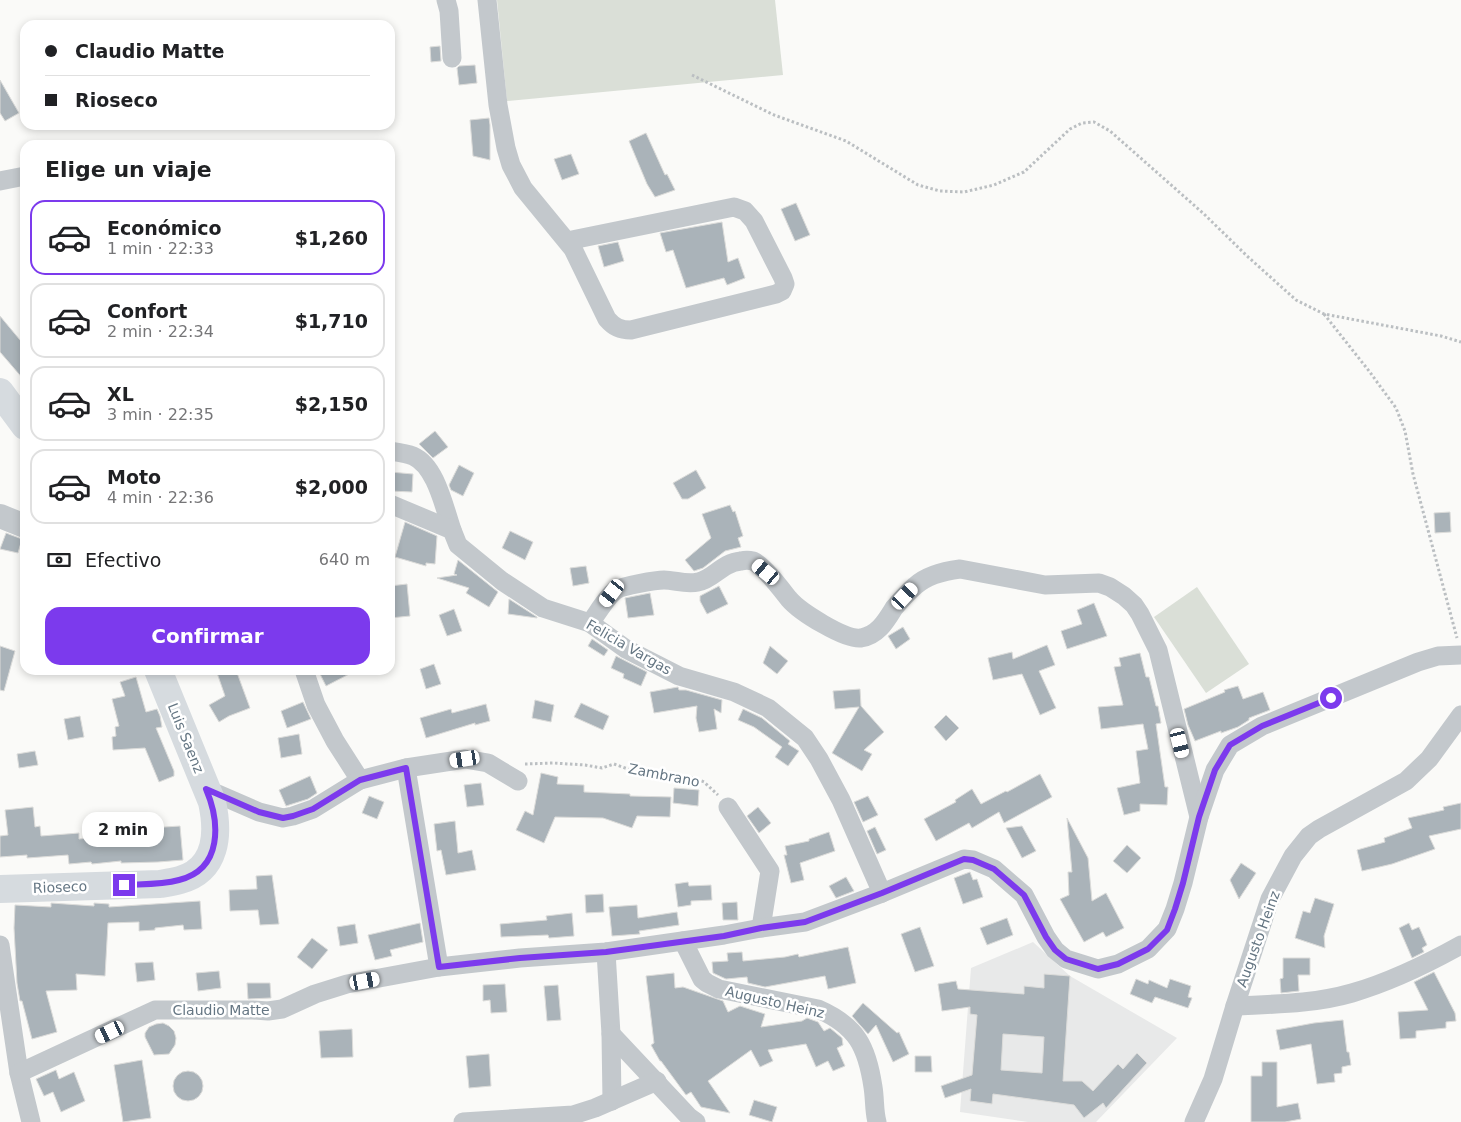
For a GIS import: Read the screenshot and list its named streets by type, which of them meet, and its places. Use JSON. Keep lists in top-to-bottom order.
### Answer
{
  "streets": {
    "main road": ["Luis Saenz", "Rioseco"],
    "street": ["Felicia Vargas", "Augusto Heinz", "Claudio Matte"],
    "path": ["Zambrano"]
  },
  "crossings": [
    ["Felicia Vargas", "Claudio Matte"],
    ["Luis Saenz", "Rioseco"],
    ["Augusto Heinz", "Claudio Matte"]
  ],
  "page": {
    "banner": ["Claudio Matte", "Rioseco"],
    "heading": "Elige un viaje",
    "list": [
      {
        "name": "Económico",
        "note": "1 min · 22:33",
        "value": "$1,260"
      },
      {
        "name": "Confort",
        "note": "2 min · 22:34",
        "value": "$1,710"
      },
      {
        "name": "XL",
        "note": "3 min · 22:35",
        "value": "$2,150"
      },
      {
        "name": "Moto",
        "note": "4 min · 22:36",
        "value": "$2,000"
      }
    ],
    "pay": ["Efectivo", "640 m"],
    "buttons": "Confirmar",
    "bubble": "2 min"
  }
}
